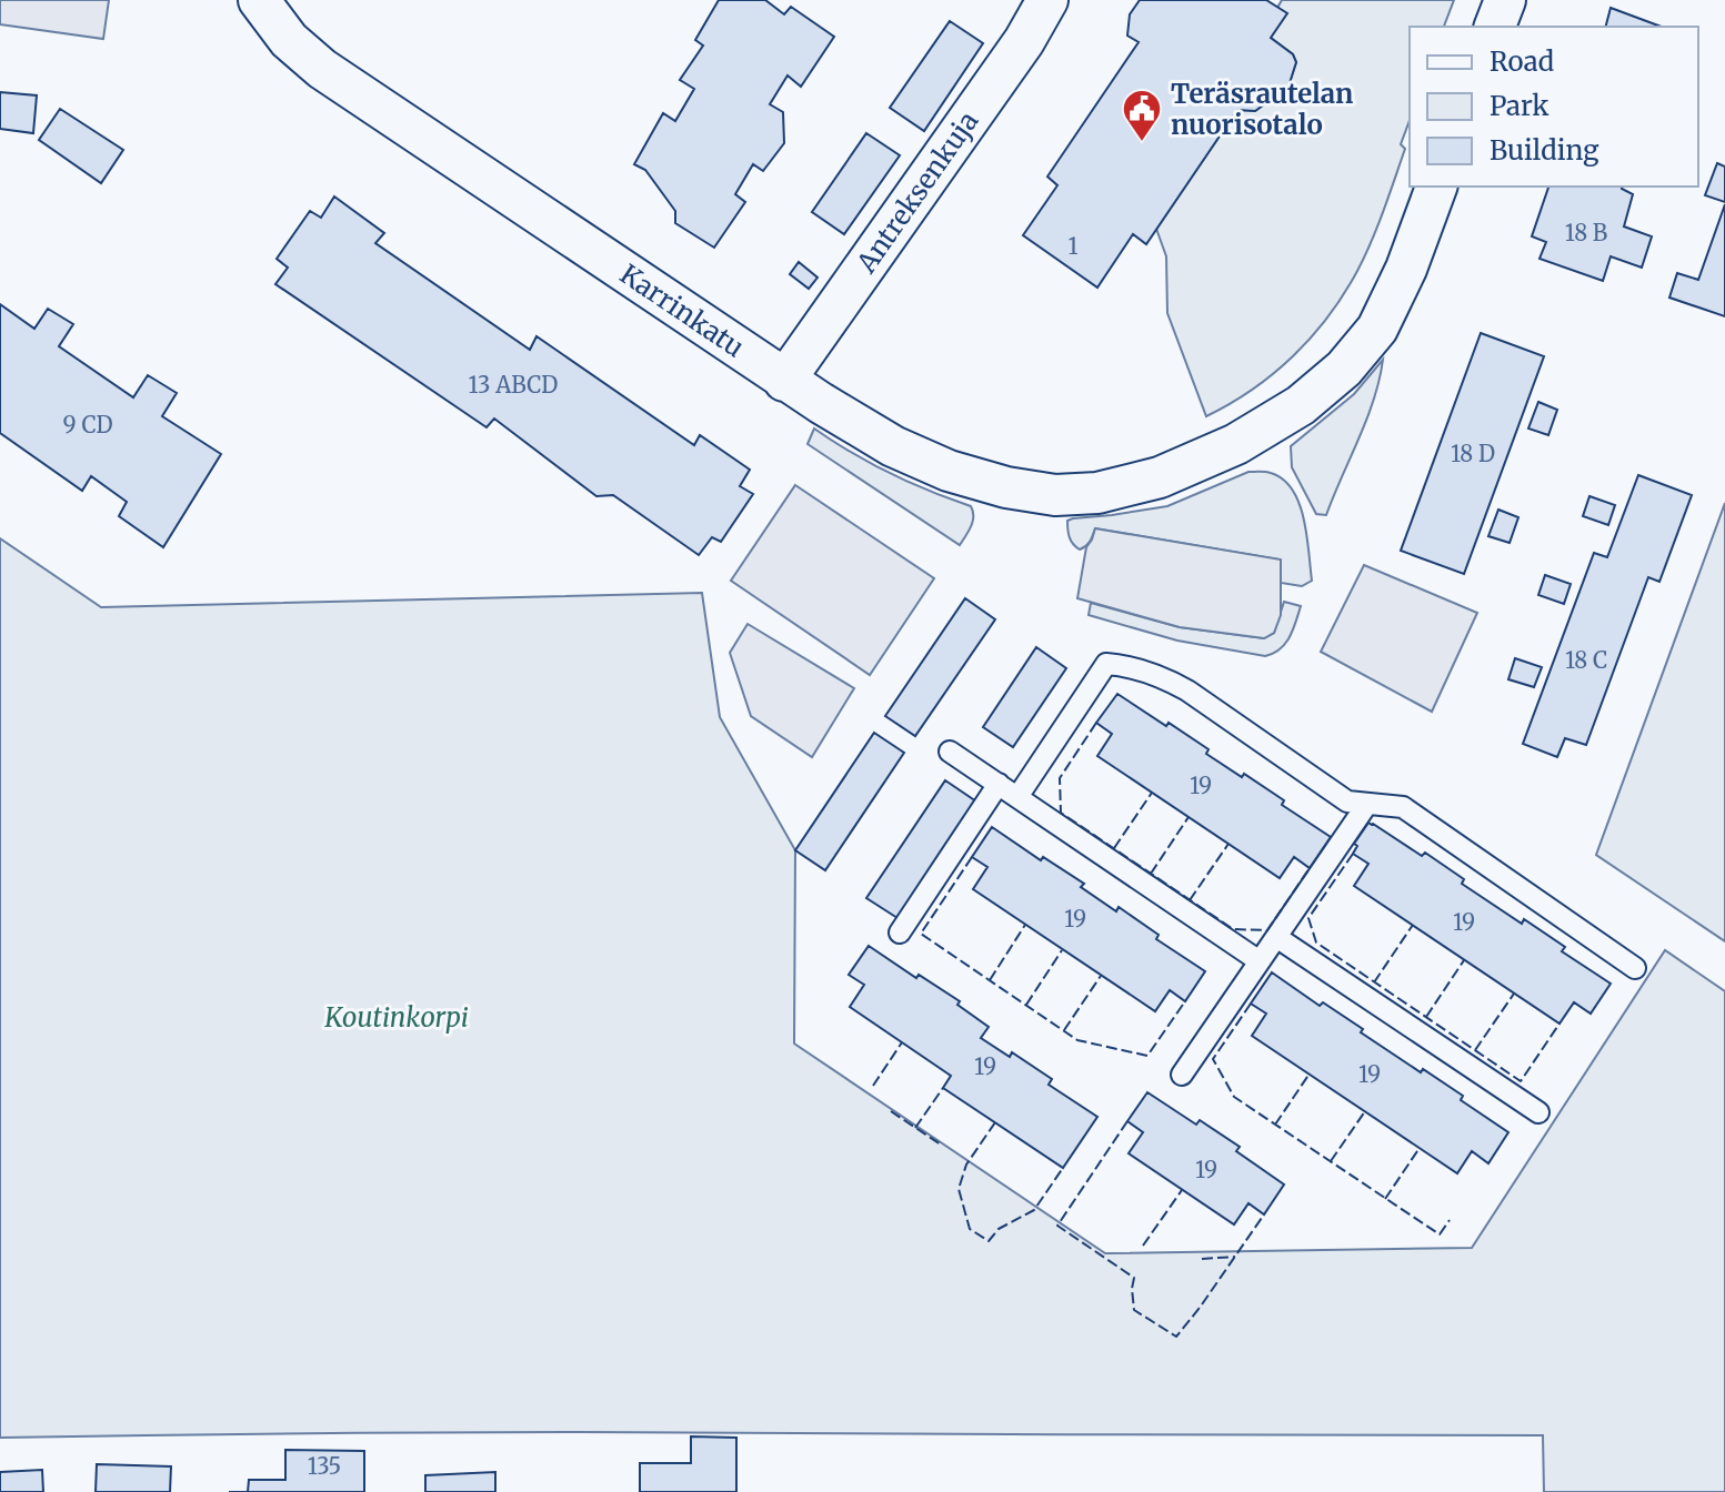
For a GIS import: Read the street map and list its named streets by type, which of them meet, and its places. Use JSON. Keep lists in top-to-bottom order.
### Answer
{
  "streets": {
    "street": ["Antreksenkuja", "Karrinkatu"]
  },
  "crossings": [
    ["Antreksenkuja", "Karrinkatu"]
  ],
  "parks": ["Koutinkorpi"],
  "places": {
    "public building": ["Teräsrautelan nuorisotalo"]
  },
  "house_numbers": [
    "18 B",
    "1",
    "13 ABCD",
    "9 CD",
    "18 D",
    "18 C",
    "19",
    "19",
    "19",
    "19",
    "19",
    "19",
    "135"
  ],
  "legend": ["Road", "Park", "Building"]
}
